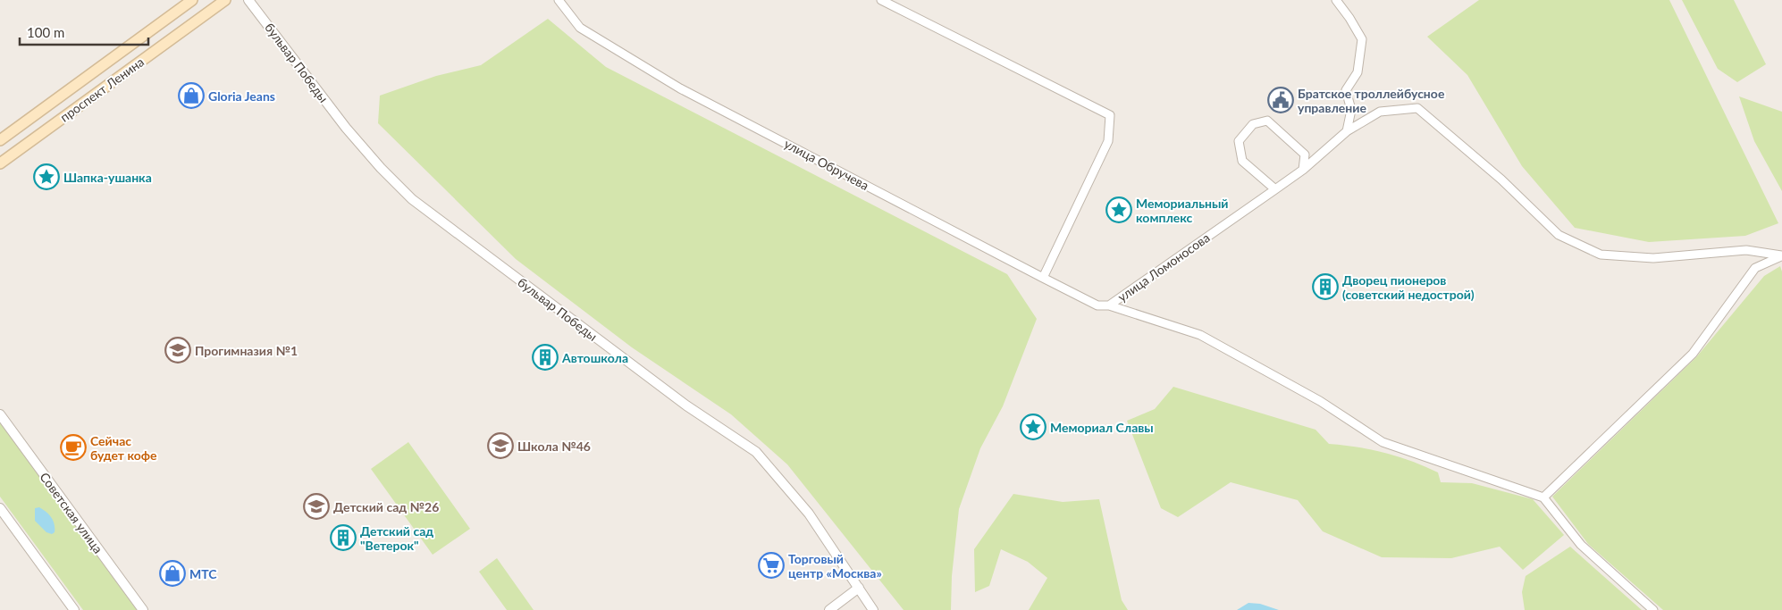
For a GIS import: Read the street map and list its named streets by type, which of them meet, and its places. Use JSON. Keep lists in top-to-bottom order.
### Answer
{
  "streets": {
    "main road": ["проспект Ленина"],
    "street": [
      "бульвар Победы",
      "улица Обручева",
      "улица Ломоносова",
      "Советская улица"
    ]
  },
  "crossings": [
    ["улица Обручева", "улица Ломоносова"]
  ],
  "places": {
    "shop": ["Gloria Jeans", "МТС"],
    "public building": ["Братское троллейбусное управление"],
    "place": ["Шапка-ушанка", "Мемориальный комплекс", "Мемориал Славы"],
    "building": ["Дворец пионеров (советский недострой)", "Автошкола", "Детский сад \"Ветерок\""],
    "school or university": ["Прогимназия №1", "Школа №46", "Детский сад №26"],
    "cafe": ["Сейчас будет кофе"],
    "supermarket": ["Торговый центр «Москва»"]
  },
  "scale_bar": "100 m"
}
